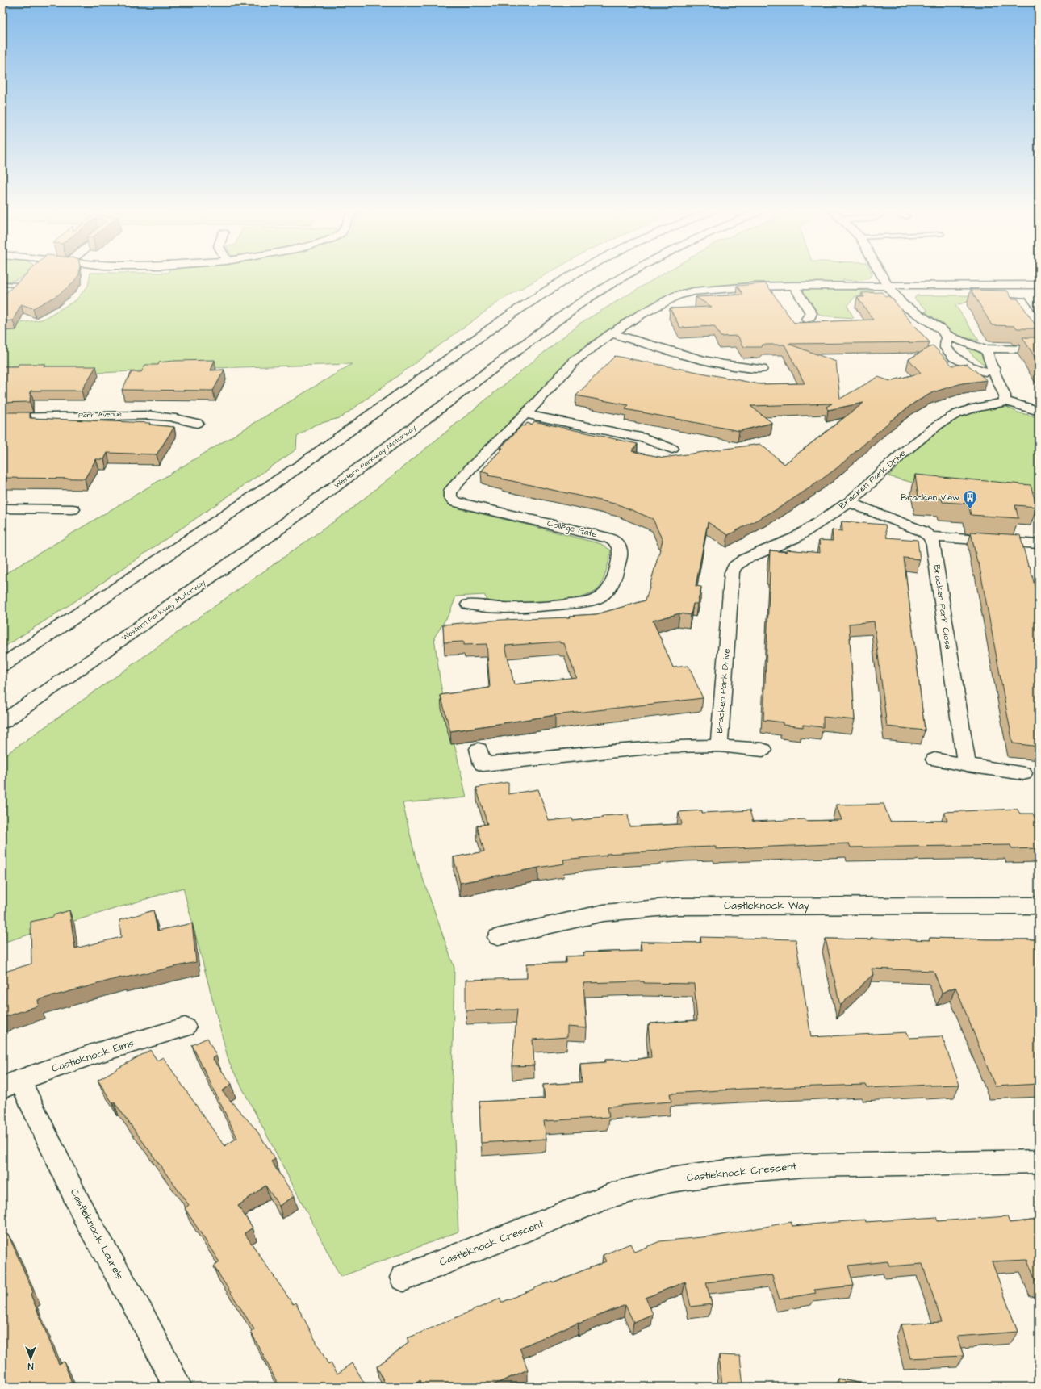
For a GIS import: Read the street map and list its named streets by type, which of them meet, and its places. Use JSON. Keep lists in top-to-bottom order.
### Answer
{
  "streets": {
    "main road": ["Western Parkway Motorway"],
    "street": [
      "Park Avenue",
      "Bracken Park Drive",
      "College Gate",
      "Bracken Park Close",
      "Castleknock Way",
      "Castleknock Elms",
      "Castleknock Crescent",
      "Castleknock Laurels"
    ]
  },
  "crossings": [
    ["Castleknock Elms", "Castleknock Laurels"]
  ],
  "places": {
    "building": ["Bracken View"]
  },
  "north": "bottom"
}
